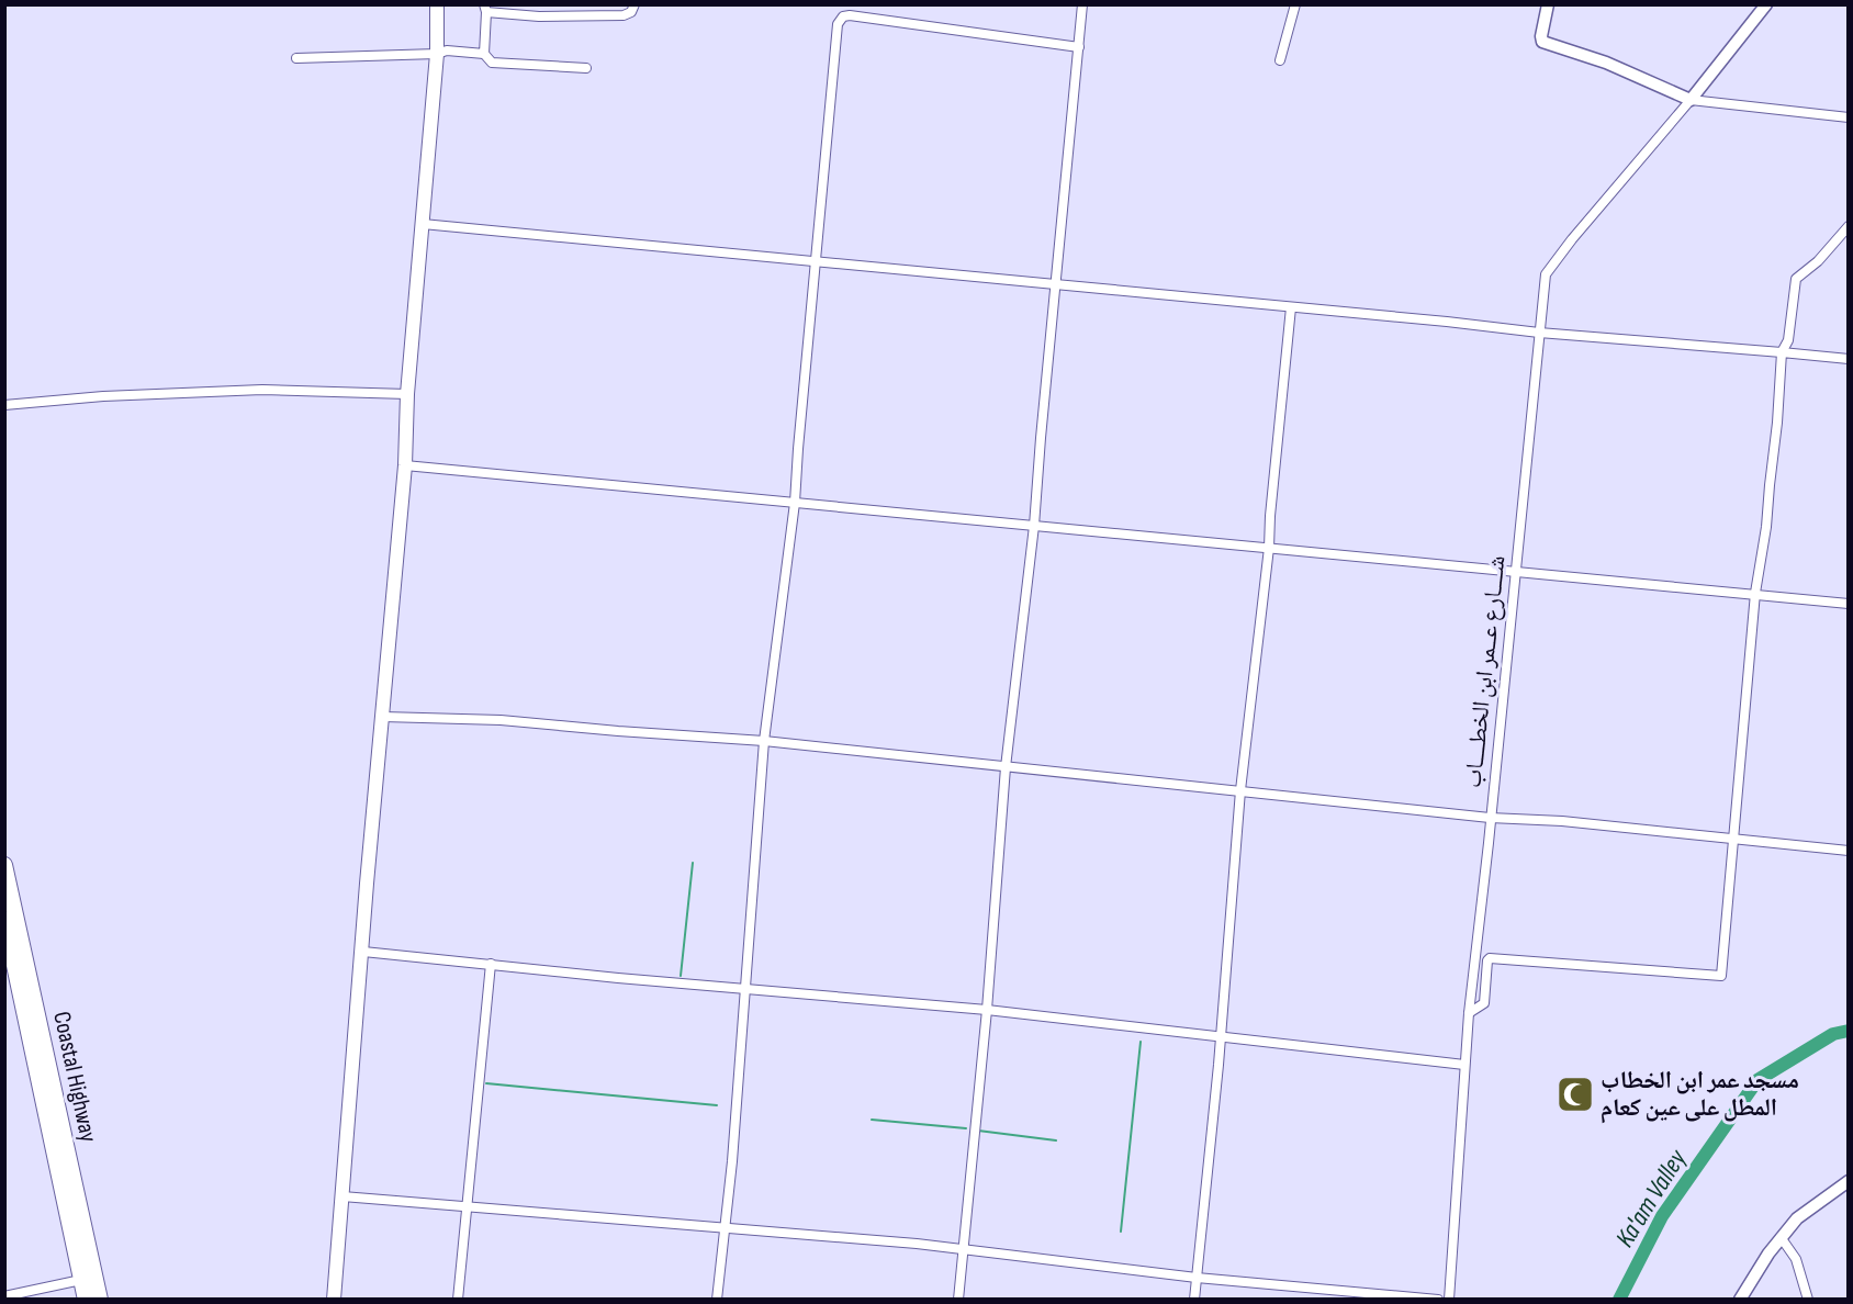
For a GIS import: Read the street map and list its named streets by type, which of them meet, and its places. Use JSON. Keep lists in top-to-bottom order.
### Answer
{
  "streets": {
    "highway": ["Coastal Highway"],
    "street": ["شــــارع عــمر ابن الخطــــاب"]
  },
  "water": ["Ka'am Valley"],
  "places": {
    "mosque": ["مسجد عمر ابن الخطاب المطل على عين كعام"]
  }
}
